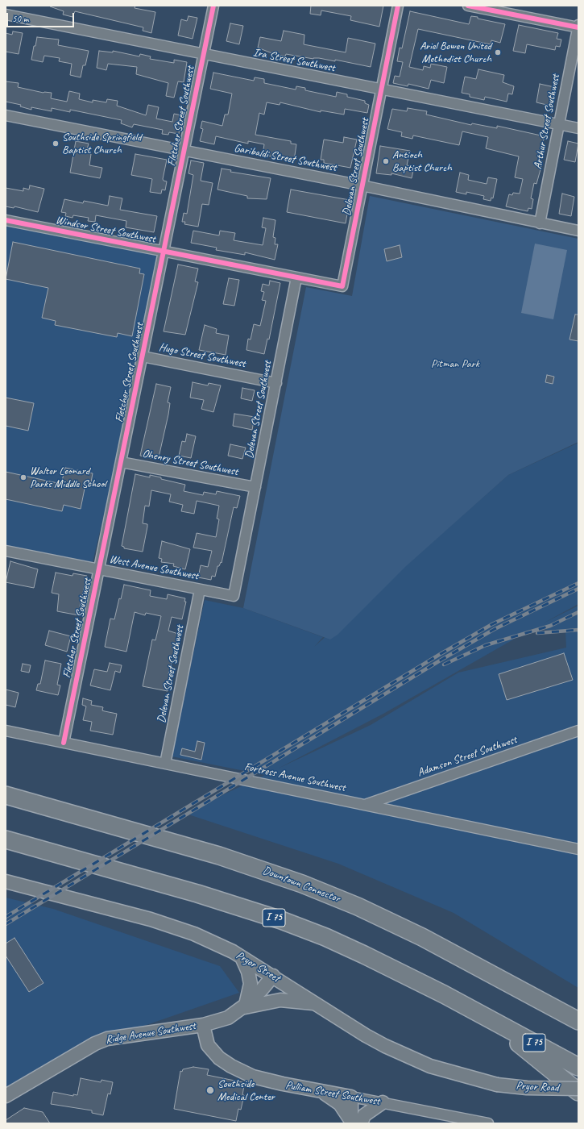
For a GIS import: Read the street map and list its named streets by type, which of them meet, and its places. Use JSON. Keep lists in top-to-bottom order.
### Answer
{
  "streets": {
    "highway": ["Downtown Connector", "I 75"],
    "street": [
      "Ira Street Southwest",
      "Fletcher Street Southwest",
      "Arthur Street Southwest",
      "Garibaldi Street Southwest",
      "Delevan Street Southwest",
      "Windsor Street Southwest",
      "Hugo Street Southwest",
      "Ohenry Street Southwest",
      "West Avenue Southwest",
      "Adamson Street Southwest",
      "Fortress Avenue Southwest",
      "Pryor Street",
      "Ridge Avenue Southwest",
      "Pryor Road",
      "Pulliam Street Southwest"
    ]
  },
  "crossings": [
    ["Ira Street Southwest", "Fletcher Street Southwest"],
    ["Ira Street Southwest", "Arthur Street Southwest"],
    ["Ira Street Southwest", "Delevan Street Southwest"],
    ["Fletcher Street Southwest", "Garibaldi Street Southwest"],
    ["Fletcher Street Southwest", "Windsor Street Southwest"],
    ["Fletcher Street Southwest", "Hugo Street Southwest"],
    ["Fletcher Street Southwest", "Ohenry Street Southwest"],
    ["Fletcher Street Southwest", "West Avenue Southwest"],
    ["Fletcher Street Southwest", "Fortress Avenue Southwest"],
    ["Arthur Street Southwest", "Garibaldi Street Southwest"],
    ["Garibaldi Street Southwest", "Delevan Street Southwest"],
    ["Delevan Street Southwest", "Windsor Street Southwest"],
    ["Delevan Street Southwest", "Hugo Street Southwest"],
    ["Delevan Street Southwest", "Ohenry Street Southwest"],
    ["Delevan Street Southwest", "West Avenue Southwest"],
    ["Delevan Street Southwest", "Fortress Avenue Southwest"],
    ["Adamson Street Southwest", "Fortress Avenue Southwest"],
    ["Pryor Street", "Ridge Avenue Southwest"],
    ["Pryor Street", "Pryor Road"],
    ["Ridge Avenue Southwest", "Pulliam Street Southwest"]
  ],
  "parks": ["Pitman Park"],
  "places": [
    "Ariel Bowen United Methodist Church",
    "Southside Springfield Baptist Church",
    "Antioch Baptist Church",
    "Walter Leonard Parks Middle School",
    "Southside Medical Center"
  ],
  "scale_bar": "50 m"
}
